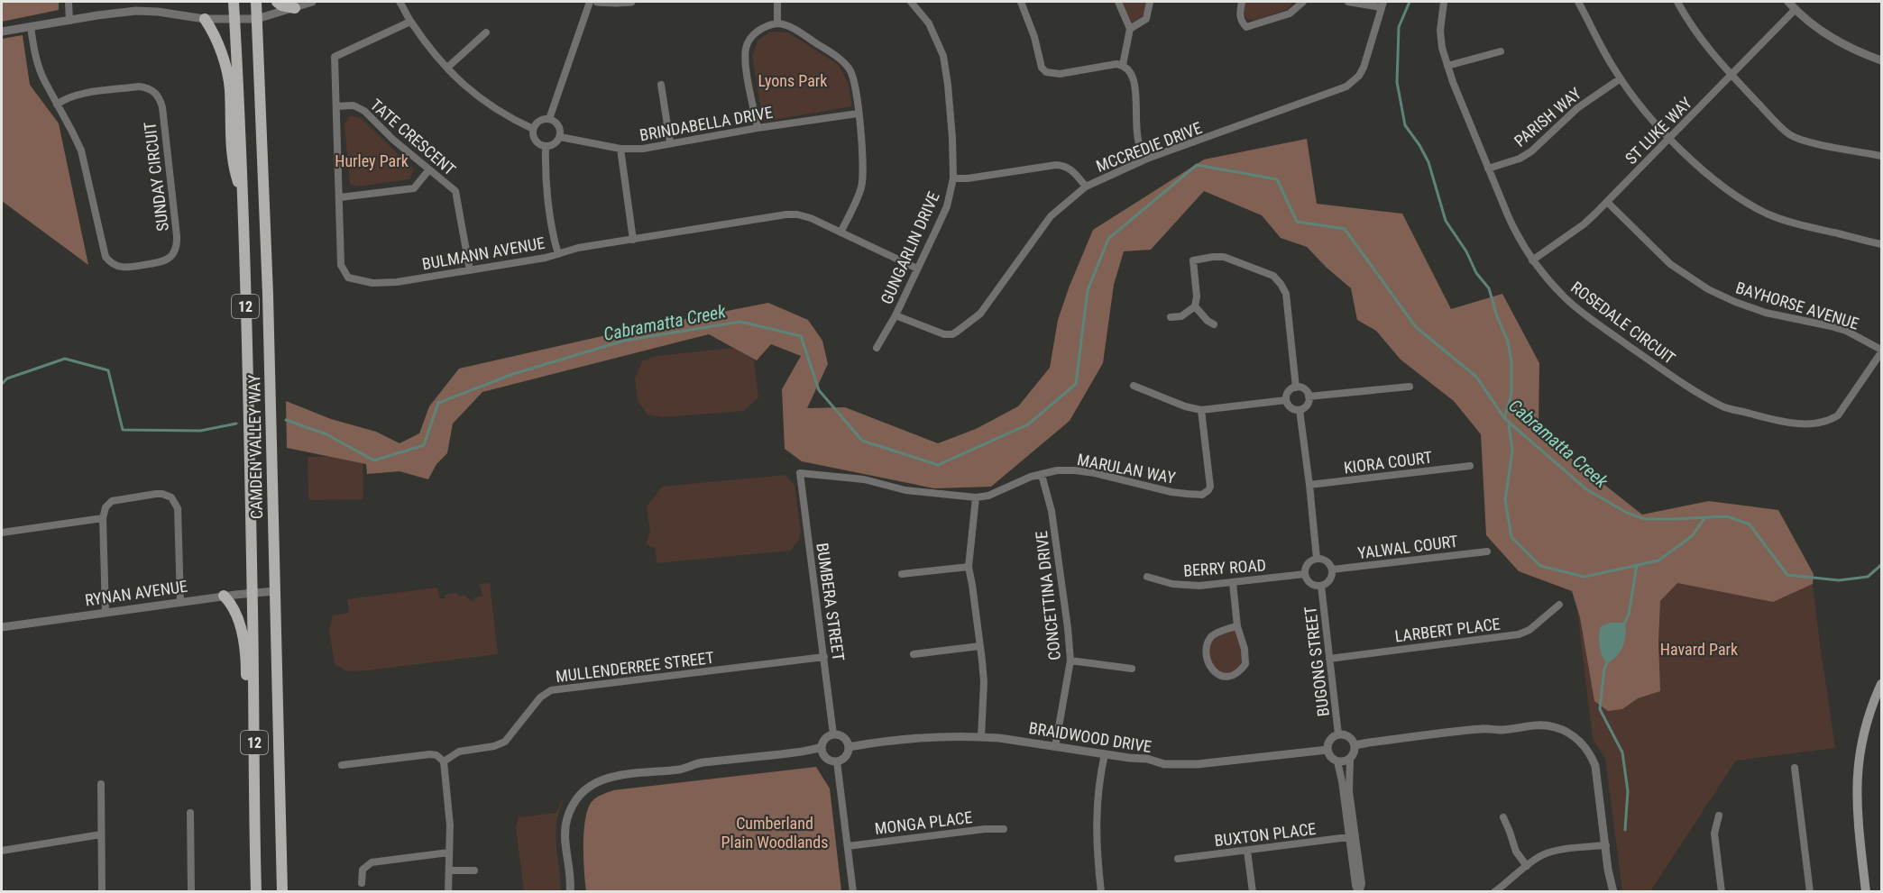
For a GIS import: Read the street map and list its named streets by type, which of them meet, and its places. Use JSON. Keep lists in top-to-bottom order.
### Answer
{
  "streets": {
    "main road": ["12", "CAMDEN VALLEY WAY"],
    "street": [
      "PARISH WAY",
      "BRINDABELLA DRIVE",
      "ST LUKE WAY",
      "TATE CRESCENT",
      "MCCREDIE DRIVE",
      "SUNDAY CIRCUIT",
      "GUNGARLIN DRIVE",
      "BULMANN AVENUE",
      "BAYHORSE AVENUE",
      "ROSEDALE CIRCUIT",
      "KIORA COURT",
      "MARULAN WAY",
      "YALWAL COURT",
      "BERRY ROAD",
      "RYNAN AVENUE",
      "CONCETTINA DRIVE",
      "BUMBERA STREET",
      "LARBERT PLACE",
      "BUGONG STREET",
      "MULLENDERREE STREET",
      "BRAIDWOOD DRIVE",
      "MONGA PLACE",
      "BUXTON PLACE"
    ]
  },
  "crossings": [
    ["PARISH WAY", "ROSEDALE CIRCUIT"],
    ["ST LUKE WAY", "BAYHORSE AVENUE"],
    ["ST LUKE WAY", "ROSEDALE CIRCUIT"],
    ["TATE CRESCENT", "BULMANN AVENUE"],
    ["MCCREDIE DRIVE", "GUNGARLIN DRIVE"],
    ["GUNGARLIN DRIVE", "BULMANN AVENUE"],
    ["BAYHORSE AVENUE", "ROSEDALE CIRCUIT"],
    ["CAMDEN VALLEY WAY", "RYNAN AVENUE"],
    ["MARULAN WAY", "CONCETTINA DRIVE"],
    ["MARULAN WAY", "BUMBERA STREET"],
    ["YALWAL COURT", "BERRY ROAD"],
    ["YALWAL COURT", "BUGONG STREET"],
    ["BERRY ROAD", "BUGONG STREET"],
    ["CONCETTINA DRIVE", "BRAIDWOOD DRIVE"],
    ["BUMBERA STREET", "MULLENDERREE STREET"],
    ["BUMBERA STREET", "BRAIDWOOD DRIVE"],
    ["LARBERT PLACE", "BUGONG STREET"],
    ["BUGONG STREET", "BRAIDWOOD DRIVE"]
  ],
  "water": ["Cabramatta Creek"],
  "parks": [
    "Lyons Park",
    "Hurley Park",
    "Havard Park",
    "Cumberland Plain Woodlands"
  ]
}
